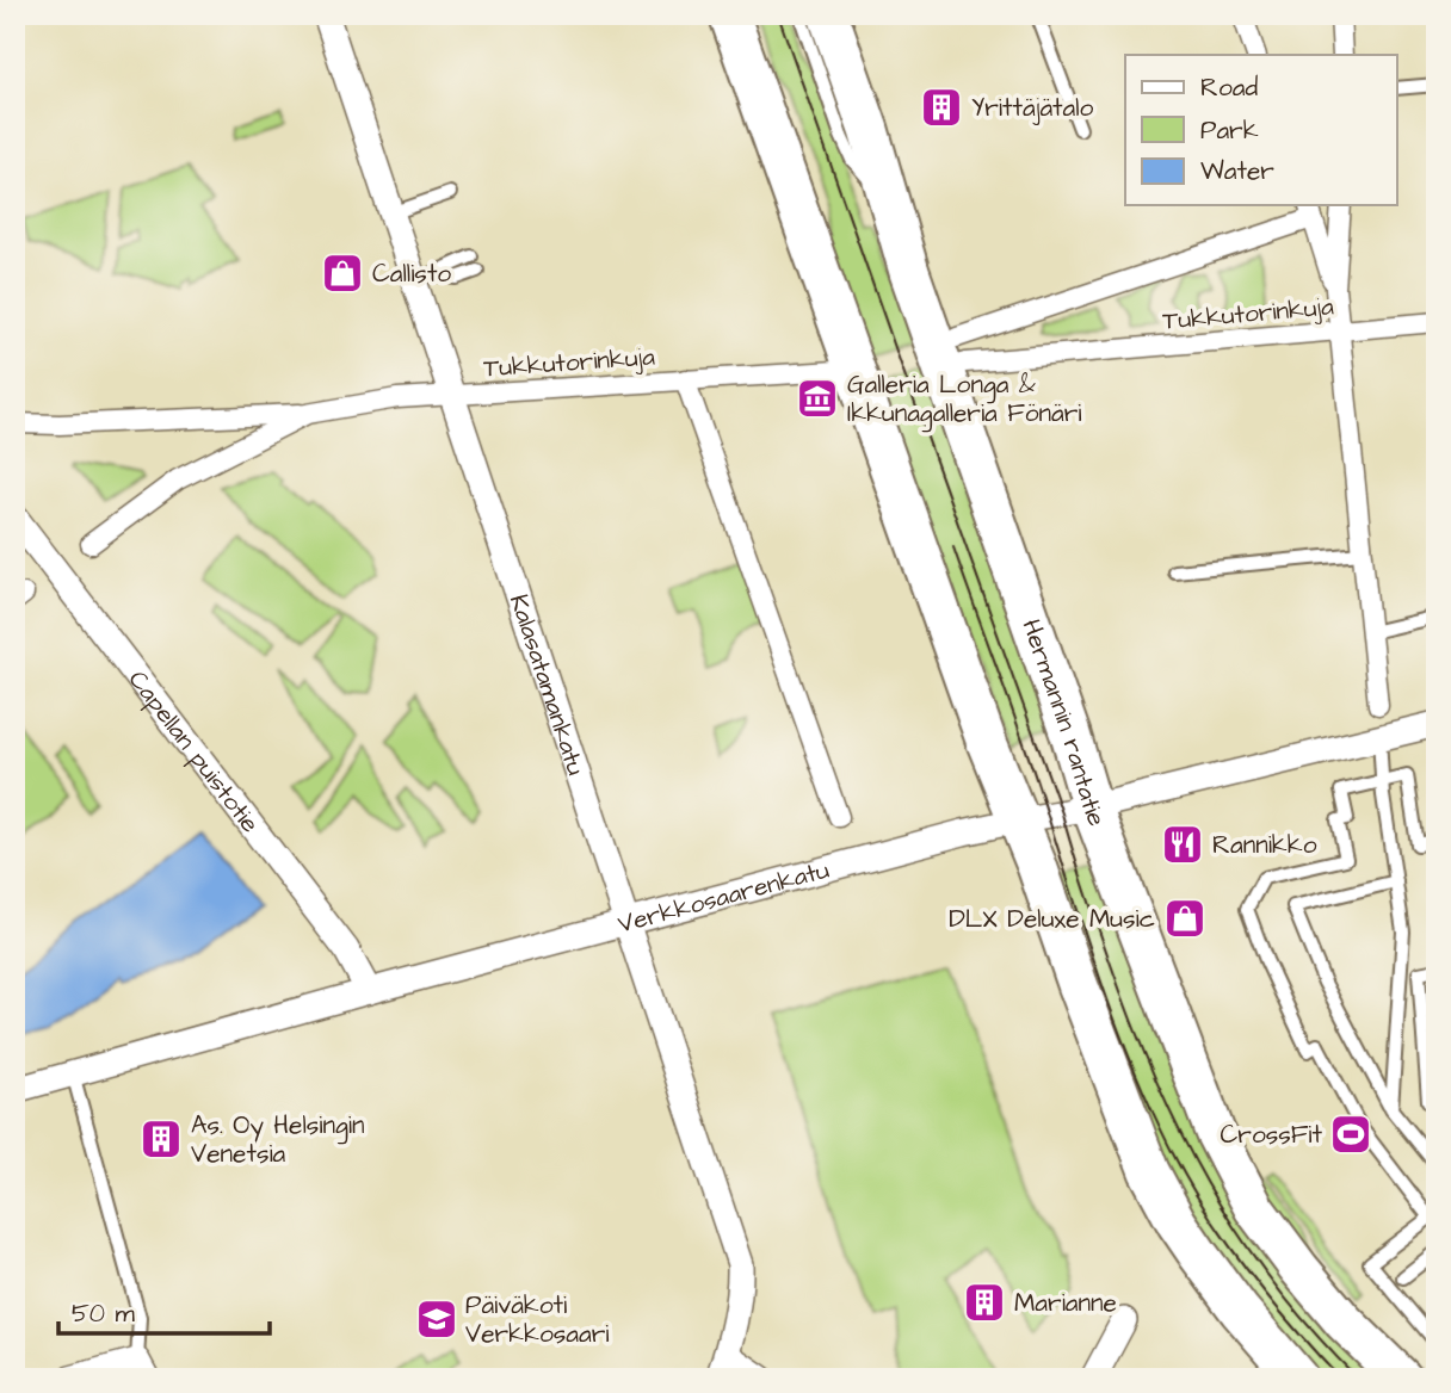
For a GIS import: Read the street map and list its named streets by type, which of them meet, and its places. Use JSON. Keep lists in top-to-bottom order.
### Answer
{
  "streets": {
    "main road": ["Hermannin rantatie"],
    "street": [
      "Tukkutorinkuja",
      "Kalasatamankatu",
      "Capellan puistotie",
      "Verkkosaarenkatu"
    ]
  },
  "crossings": [
    ["Tukkutorinkuja", "Kalasatamankatu"],
    ["Kalasatamankatu", "Verkkosaarenkatu"],
    ["Hermannin rantatie", "Verkkosaarenkatu"],
    ["Capellan puistotie", "Verkkosaarenkatu"]
  ],
  "places": {
    "building": ["Yrittäjätalo", "As. Oy Helsingin Venetsia", "Marianne"],
    "shop": ["Callisto", "DLX Deluxe Music"],
    "museum": ["Galleria Longa & Ikkunagalleria Fönäri"],
    "restaurant": ["Rannikko"],
    "sports": ["CrossFit"],
    "school or university": ["Päiväkoti Verkkosaari"]
  },
  "legend": ["Road", "Park", "Water"],
  "scale_bar": "50 m"
}
